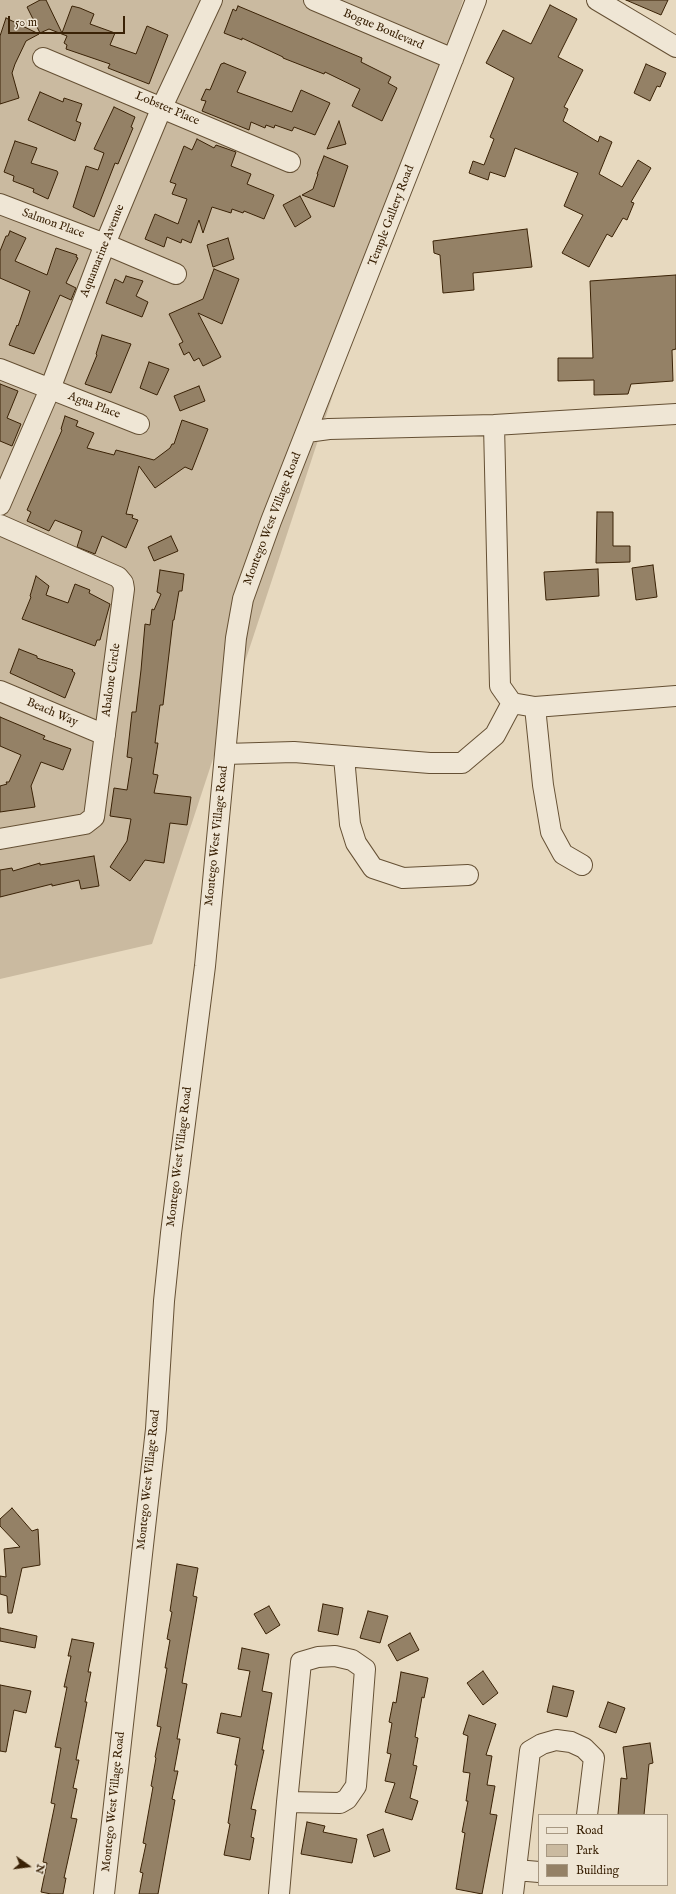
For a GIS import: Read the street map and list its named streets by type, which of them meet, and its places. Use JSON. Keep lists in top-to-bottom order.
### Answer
{
  "streets": {
    "street": [
      "Bogue Boulevard",
      "Lobster Place",
      "Temple Gallery Road",
      "Salmon Place",
      "Aquamarine Avenue",
      "Agua Place",
      "Montego West Village Road",
      "Abalone Circle",
      "Beach Way"
    ]
  },
  "crossings": [
    ["Bogue Boulevard", "Temple Gallery Road"],
    ["Lobster Place", "Aquamarine Avenue"],
    ["Temple Gallery Road", "Montego West Village Road"],
    ["Salmon Place", "Aquamarine Avenue"],
    ["Aquamarine Avenue", "Agua Place"],
    ["Abalone Circle", "Beach Way"]
  ],
  "legend": ["Road", "Park", "Building"],
  "scale_bar": "50 m",
  "north": "right"
}
